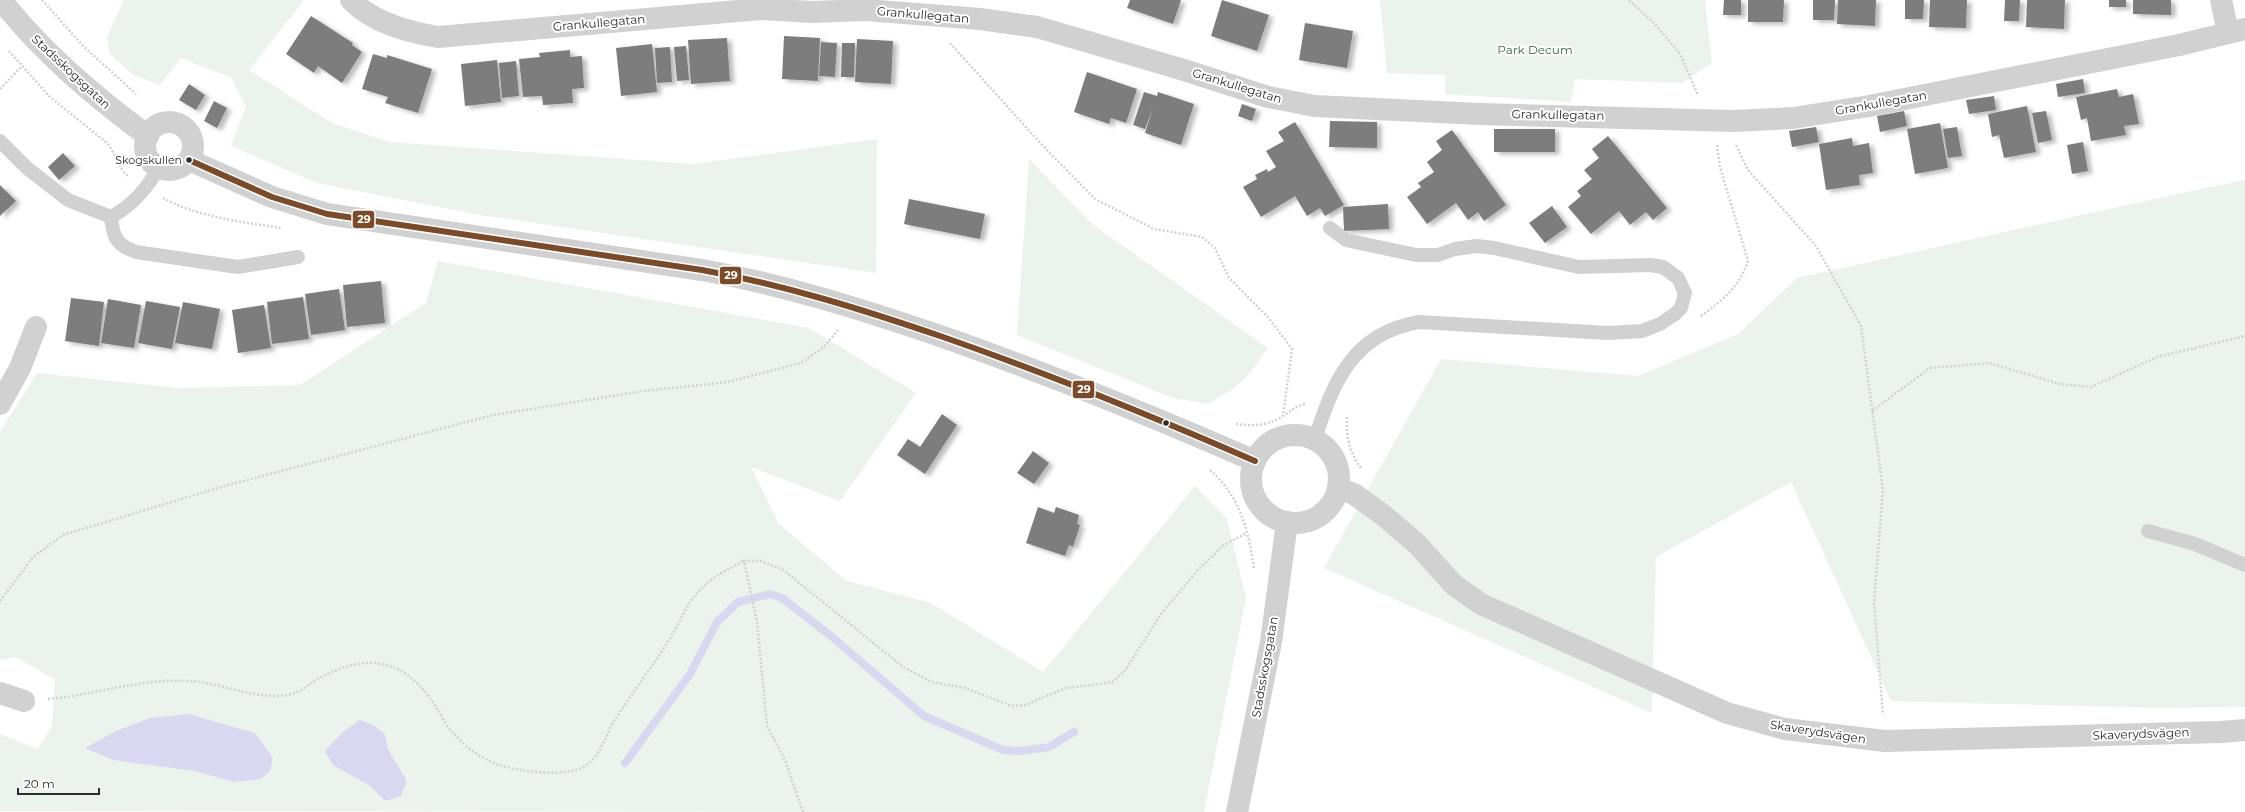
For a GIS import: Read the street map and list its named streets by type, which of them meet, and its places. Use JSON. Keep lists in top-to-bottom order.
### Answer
{
  "streets": {
    "street": ["Grankullegatan", "Stadsskogsgatan", "Skaverydsvägen"]
  },
  "crossings": [
    ["Stadsskogsgatan", "Skaverydsvägen"]
  ],
  "parks": ["Park Decum"],
  "places": ["Skogskullen"],
  "lines": ["transit line 29"],
  "scale_bar": "20 m"
}
